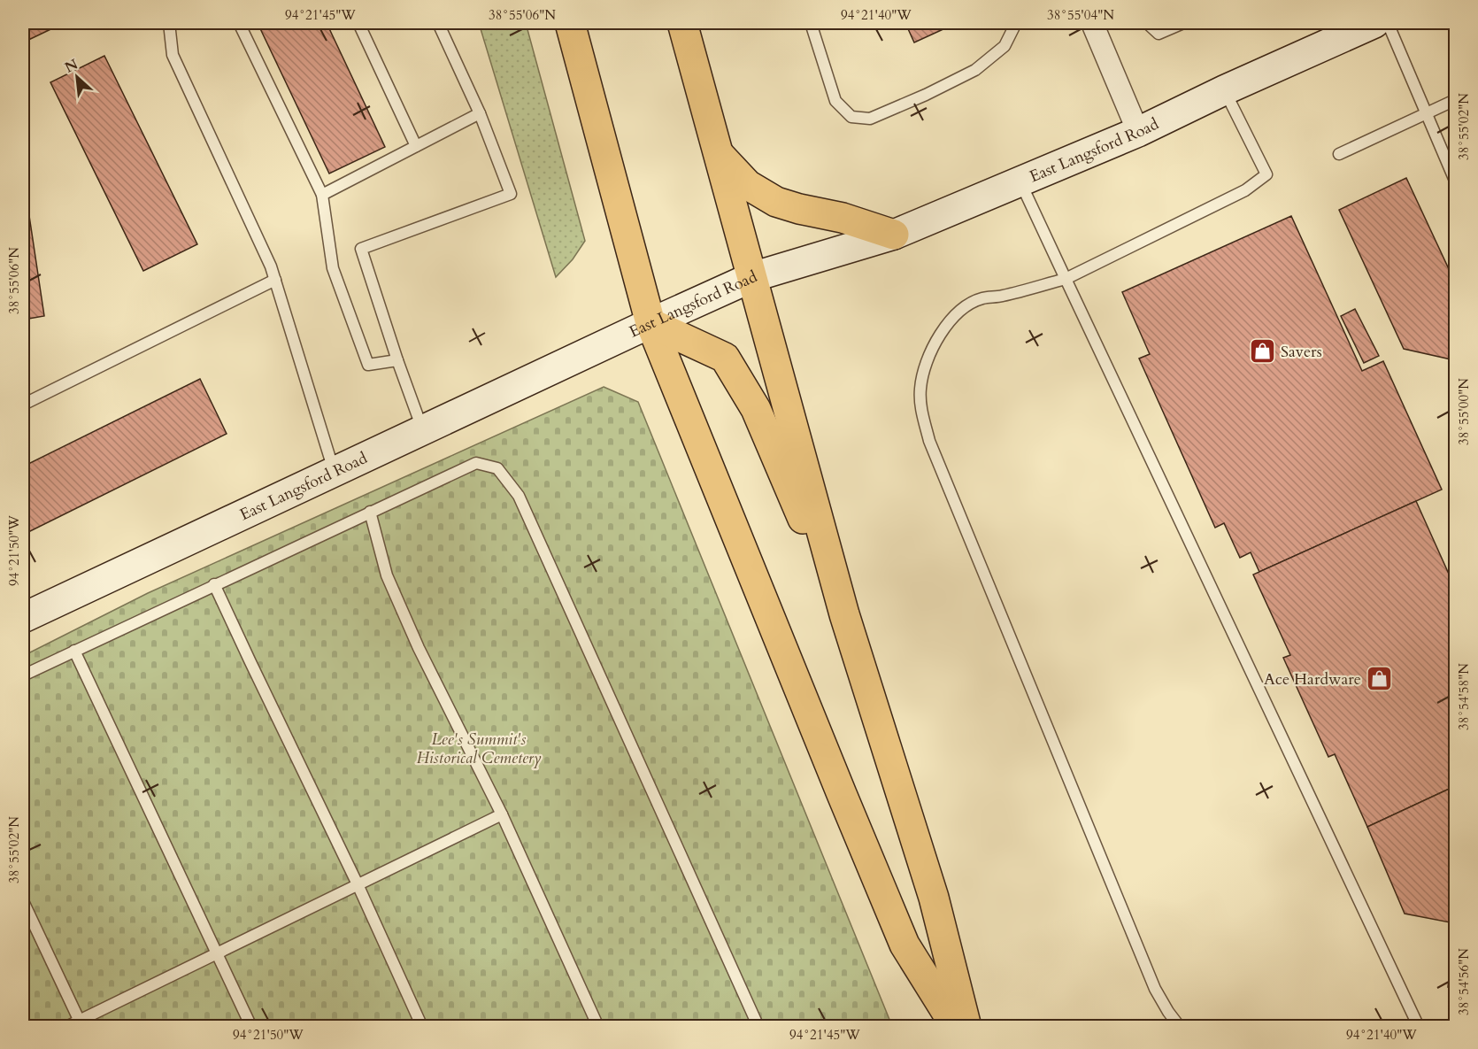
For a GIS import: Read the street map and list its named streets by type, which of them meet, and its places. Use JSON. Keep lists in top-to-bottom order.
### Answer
{
  "streets": {
    "street": ["East Langsford Road"]
  },
  "parks": ["Lee's Summit's Historical Cemetery"],
  "places": {
    "shop": ["Savers", "Ace Hardware"]
  },
  "north": "top left",
  "coordinates": [
    "94°21'45\"W",
    "38°55'06\"N",
    "94°21'40\"W",
    "38°55'04\"N",
    "38°55'02\"N",
    "38°55'00\"N",
    "94°21'50\"W",
    "38°54'58\"N",
    "38°54'56\"N"
  ]
}
